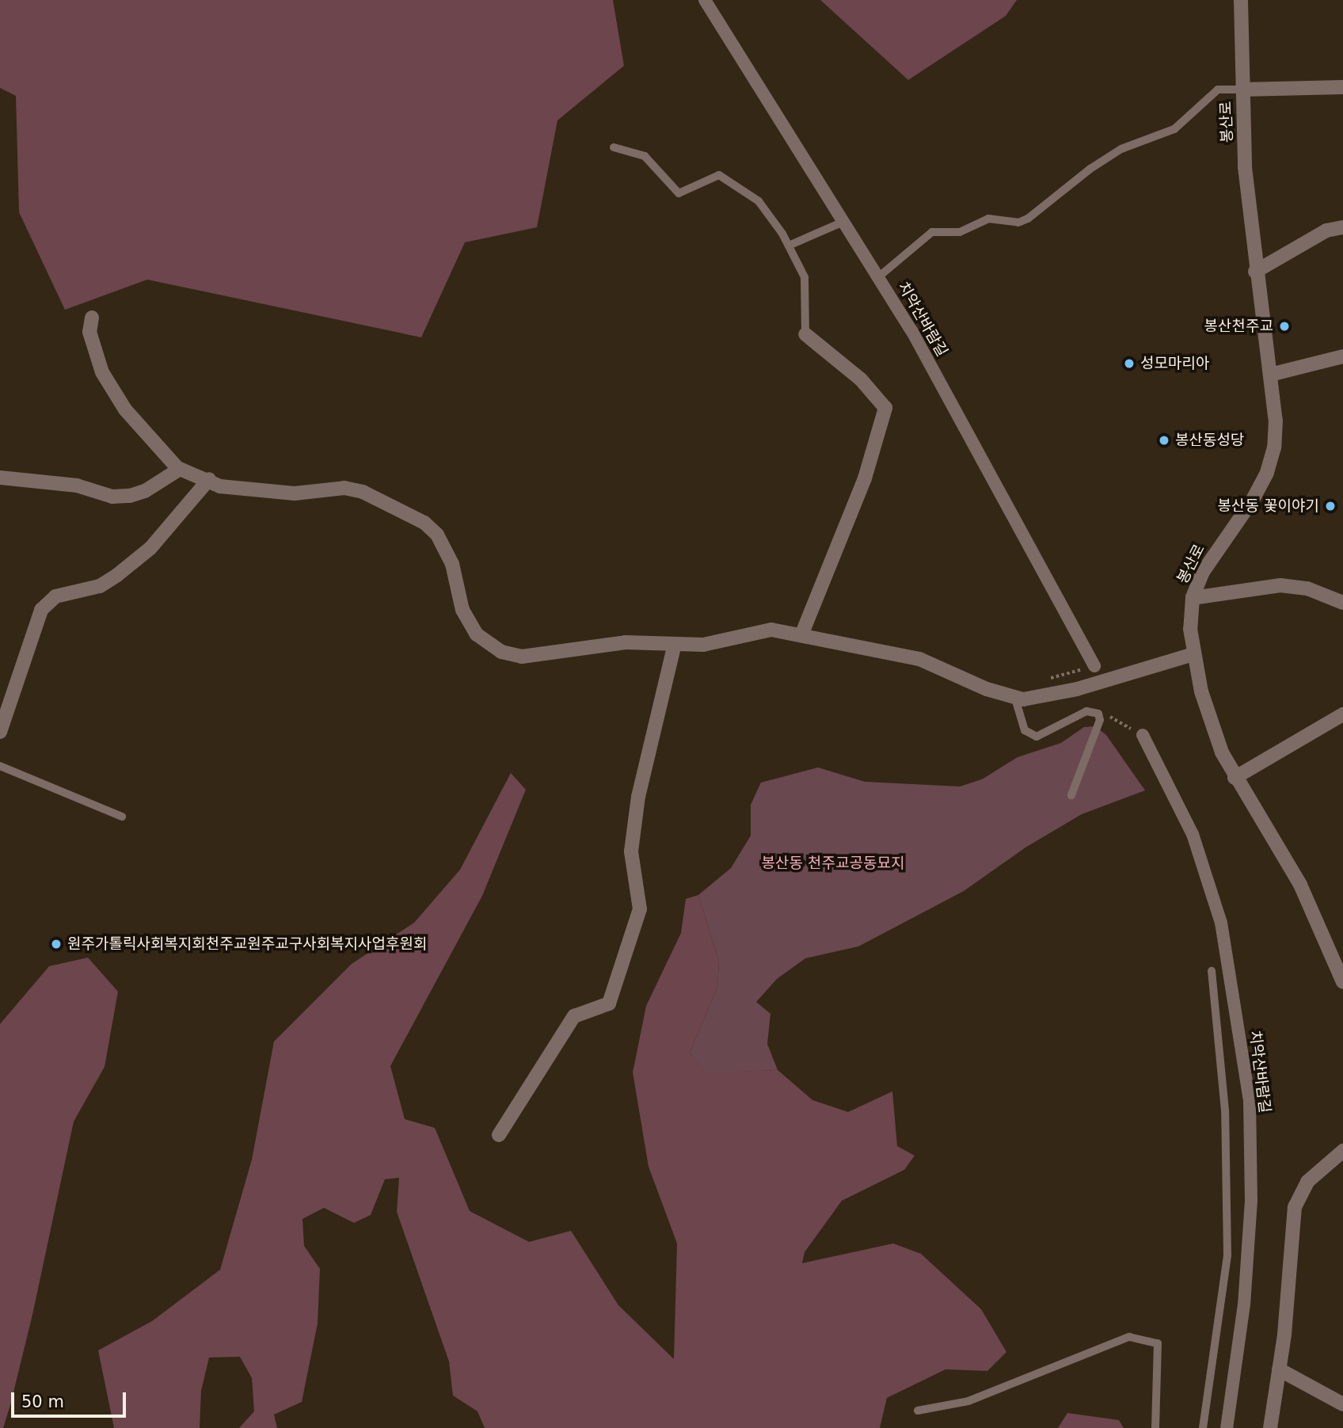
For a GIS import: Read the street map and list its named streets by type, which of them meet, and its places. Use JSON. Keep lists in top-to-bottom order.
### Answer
{
  "streets": {
    "street": ["봉산로", "치악산바람길"]
  },
  "parks": ["봉산동 천주교공동묘지"],
  "places": [
    "봉산천주교",
    "성모마리아",
    "봉산동성당",
    "봉산동 꽃이야기",
    "원주가톨릭사회복지회천주교원주교구사회복지사업후원회"
  ],
  "scale_bar": "50 m"
}
